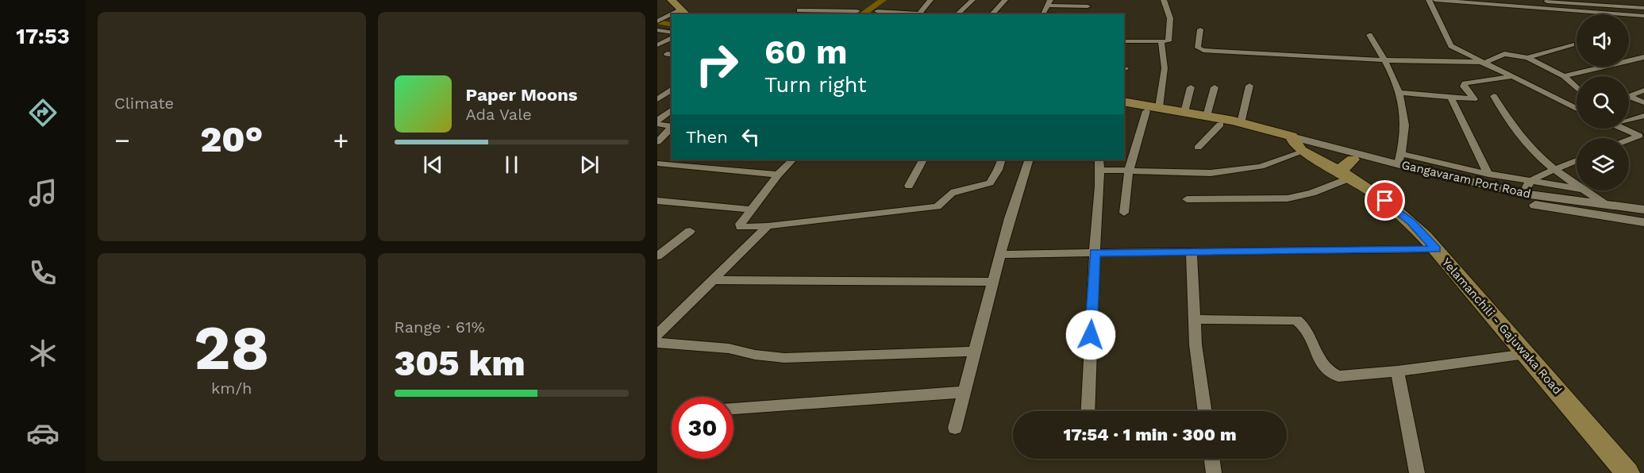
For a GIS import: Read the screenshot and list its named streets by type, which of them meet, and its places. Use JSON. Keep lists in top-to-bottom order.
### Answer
{
  "streets": {
    "main road": ["Yelamanchili - Gajuwaka Road"],
    "street": ["Gangavaram Port Road"]
  },
  "crossings": [
    ["Gangavaram Port Road", "Yelamanchili - Gajuwaka Road"]
  ],
  "page": {
    "tabs": "17:53",
    "tile": [
      "Climate",
      ["28", "km/h"],
      ["Range · 61%", "305 km"]
    ],
    "turn": ["60 m", "Turn right"],
    "song": ["Paper Moons", "Ada Vale"],
    "then": "Then",
    "heat": ["−", "20°", "+"],
    "limit": "30",
    "trip": "17:54 · 1 min · 300 m"
  }
}
